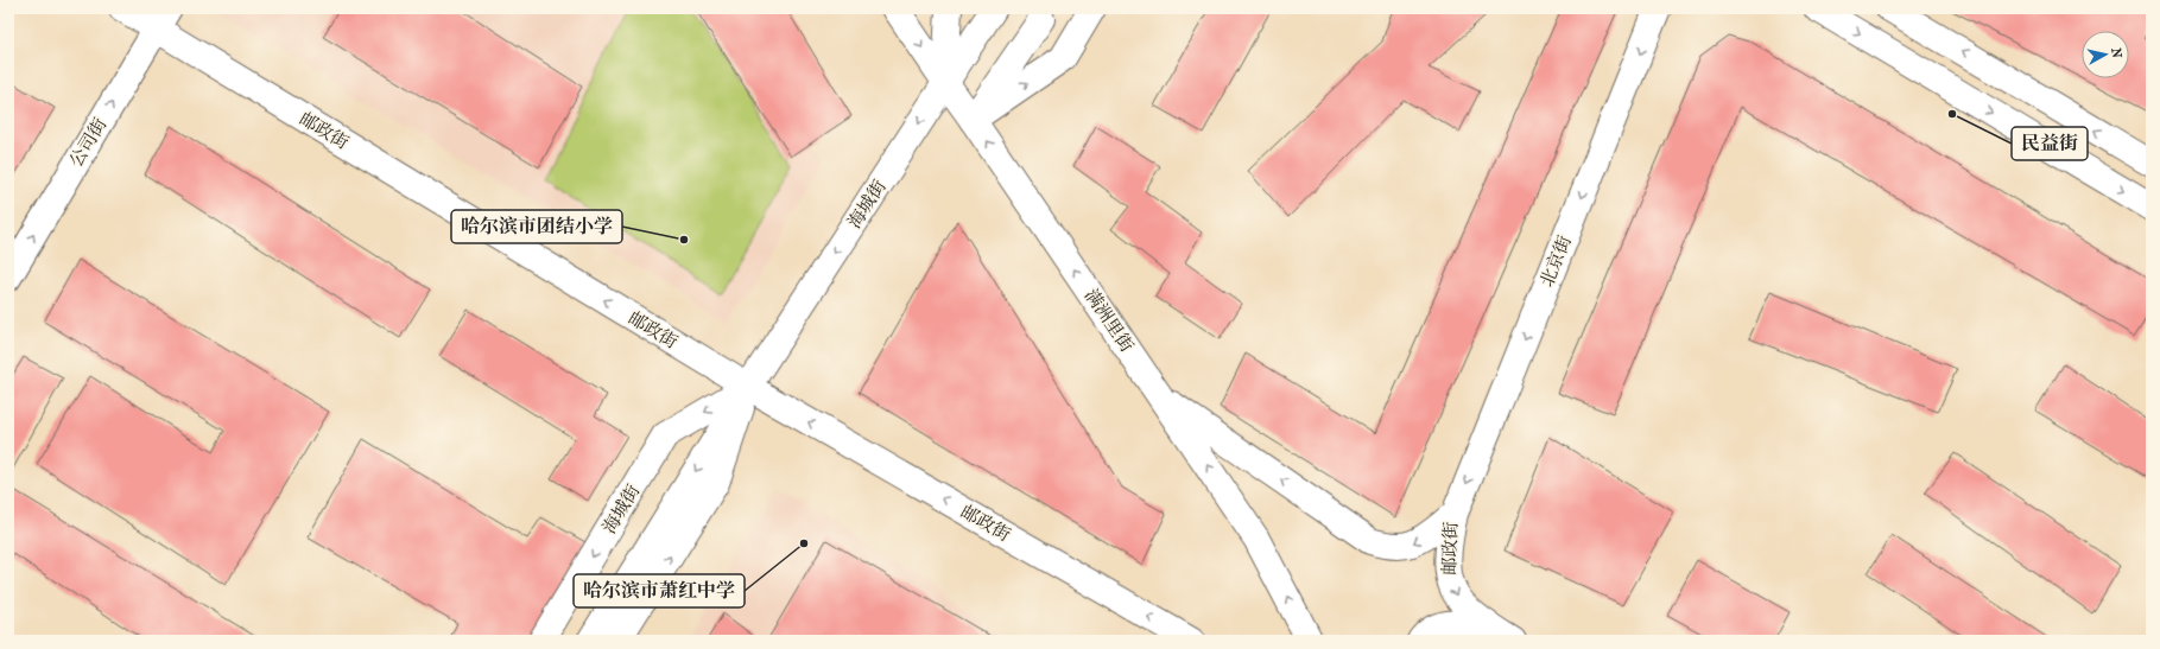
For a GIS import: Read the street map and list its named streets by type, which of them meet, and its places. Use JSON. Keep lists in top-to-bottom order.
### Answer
{
  "streets": {
    "main road": [
      "邮政街",
      "公司街",
      "海城街",
      "北京街",
      "满洲里街"
    ]
  },
  "crossings": [
    ["邮政街", "公司街"],
    ["邮政街", "海城街"],
    ["邮政街", "北京街"],
    ["邮政街", "满洲里街"],
    ["海城街", "满洲里街"]
  ],
  "one_way": ["邮政街", "公司街", "北京街"],
  "places": ["民益街", "哈尔滨市团结小学", "哈尔滨市萧红中学"],
  "north": "right"
}
